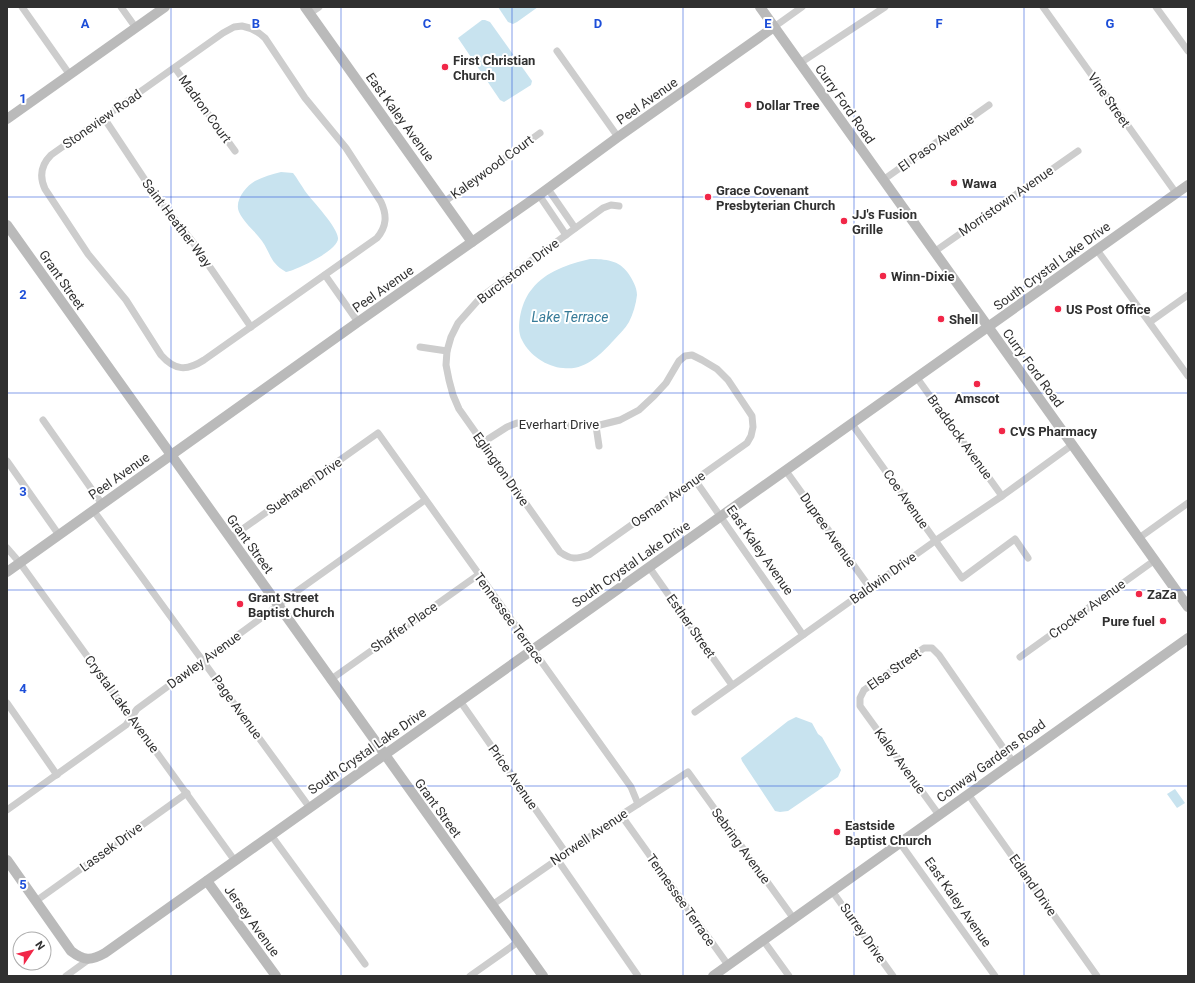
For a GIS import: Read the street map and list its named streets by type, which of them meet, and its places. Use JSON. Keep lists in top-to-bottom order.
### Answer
{
  "streets": {
    "street": [
      "Vine Street",
      "Peel Avenue",
      "Curry Ford Road",
      "Madron Court",
      "East Kaley Avenue",
      "Stoneview Road",
      "El Paso Avenue",
      "Kaleywood Court",
      "Morristown Avenue",
      "Saint Heather Way",
      "South Crystal Lake Drive",
      "Burchstone Drive",
      "Grant Street",
      "Everhart Drive",
      "Braddock Avenue",
      "Eglington Drive",
      "Suehaven Drive",
      "Osman Avenue",
      "Coe Avenue",
      "Dupree Avenue",
      "Baldwin Drive",
      "Crocker Avenue",
      "Tennessee Terrace",
      "Esther Street",
      "Shaffer Place",
      "Dawley Avenue",
      "Elsa Street",
      "Crystal Lake Avenue",
      "Page Avenue",
      "Kaley Avenue",
      "Conway Gardens Road",
      "Price Avenue",
      "Norwell Avenue",
      "Sebring Avenue",
      "Lassek Drive",
      "Edland Drive",
      "Jersey Avenue",
      "Surrey Drive"
    ]
  },
  "crossings": [
    ["Vine Street", "South Crystal Lake Drive"],
    ["Peel Avenue", "Curry Ford Road"],
    ["Peel Avenue", "East Kaley Avenue"],
    ["Peel Avenue", "Burchstone Drive"],
    ["Peel Avenue", "Grant Street"],
    ["Peel Avenue", "Crystal Lake Avenue"],
    ["Peel Avenue", "Page Avenue"],
    ["Curry Ford Road", "El Paso Avenue"],
    ["Curry Ford Road", "Morristown Avenue"],
    ["Curry Ford Road", "South Crystal Lake Drive"],
    ["Curry Ford Road", "Baldwin Drive"],
    ["Curry Ford Road", "Crocker Avenue"],
    ["Madron Court", "Stoneview Road"],
    ["East Kaley Avenue", "Kaleywood Court"],
    ["East Kaley Avenue", "South Crystal Lake Drive"],
    ["East Kaley Avenue", "Osman Avenue"],
    ["East Kaley Avenue", "Baldwin Drive"],
    ["East Kaley Avenue", "Conway Gardens Road"],
    ["Stoneview Road", "Saint Heather Way"],
    ["South Crystal Lake Drive", "Grant Street"],
    ["South Crystal Lake Drive", "Braddock Avenue"],
    ["South Crystal Lake Drive", "Coe Avenue"],
    ["South Crystal Lake Drive", "Dupree Avenue"],
    ["South Crystal Lake Drive", "Tennessee Terrace"],
    ["South Crystal Lake Drive", "Esther Street"],
    ["South Crystal Lake Drive", "Crystal Lake Avenue"],
    ["South Crystal Lake Drive", "Page Avenue"],
    ["South Crystal Lake Drive", "Price Avenue"],
    ["South Crystal Lake Drive", "Jersey Avenue"],
    ["Burchstone Drive", "Eglington Drive"],
    ["Grant Street", "Suehaven Drive"],
    ["Grant Street", "Shaffer Place"],
    ["Grant Street", "Dawley Avenue"],
    ["Grant Street", "Norwell Avenue"],
    ["Everhart Drive", "Eglington Drive"],
    ["Everhart Drive", "Osman Avenue"],
    ["Braddock Avenue", "Baldwin Drive"],
    ["Eglington Drive", "Osman Avenue"],
    ["Suehaven Drive", "Tennessee Terrace"],
    ["Coe Avenue", "Baldwin Drive"],
    ["Dupree Avenue", "Baldwin Drive"],
    ["Baldwin Drive", "Esther Street"],
    ["Tennessee Terrace", "Shaffer Place"],
    ["Tennessee Terrace", "Dawley Avenue"],
    ["Tennessee Terrace", "Conway Gardens Road"],
    ["Tennessee Terrace", "Norwell Avenue"],
    ["Dawley Avenue", "Crystal Lake Avenue"],
    ["Dawley Avenue", "Page Avenue"],
    ["Elsa Street", "Kaley Avenue"],
    ["Elsa Street", "Conway Gardens Road"],
    ["Crystal Lake Avenue", "Lassek Drive"],
    ["Kaley Avenue", "Conway Gardens Road"],
    ["Conway Gardens Road", "Sebring Avenue"],
    ["Conway Gardens Road", "Edland Drive"],
    ["Conway Gardens Road", "Surrey Drive"],
    ["Price Avenue", "Norwell Avenue"],
    ["Norwell Avenue", "Sebring Avenue"]
  ],
  "water": ["Lake Terrace"],
  "places": [
    "First Christian Church",
    "Dollar Tree",
    "Wawa",
    "Grace Covenant Presbyterian Church",
    "JJ's Fusion Grille",
    "Winn-Dixie",
    "US Post Office",
    "Shell",
    "Amscot",
    "CVS Pharmacy",
    "ZaZa",
    "Grant Street Baptist Church",
    "Pure fuel",
    "Eastside Baptist Church"
  ],
  "north": "top right",
  "grid": {
    "columns": [
      "A",
      "B",
      "C",
      "D",
      "E",
      "F",
      "G"
    ],
    "rows": [
      "1",
      "2",
      "3",
      "4",
      "5"
    ]
  }
}
